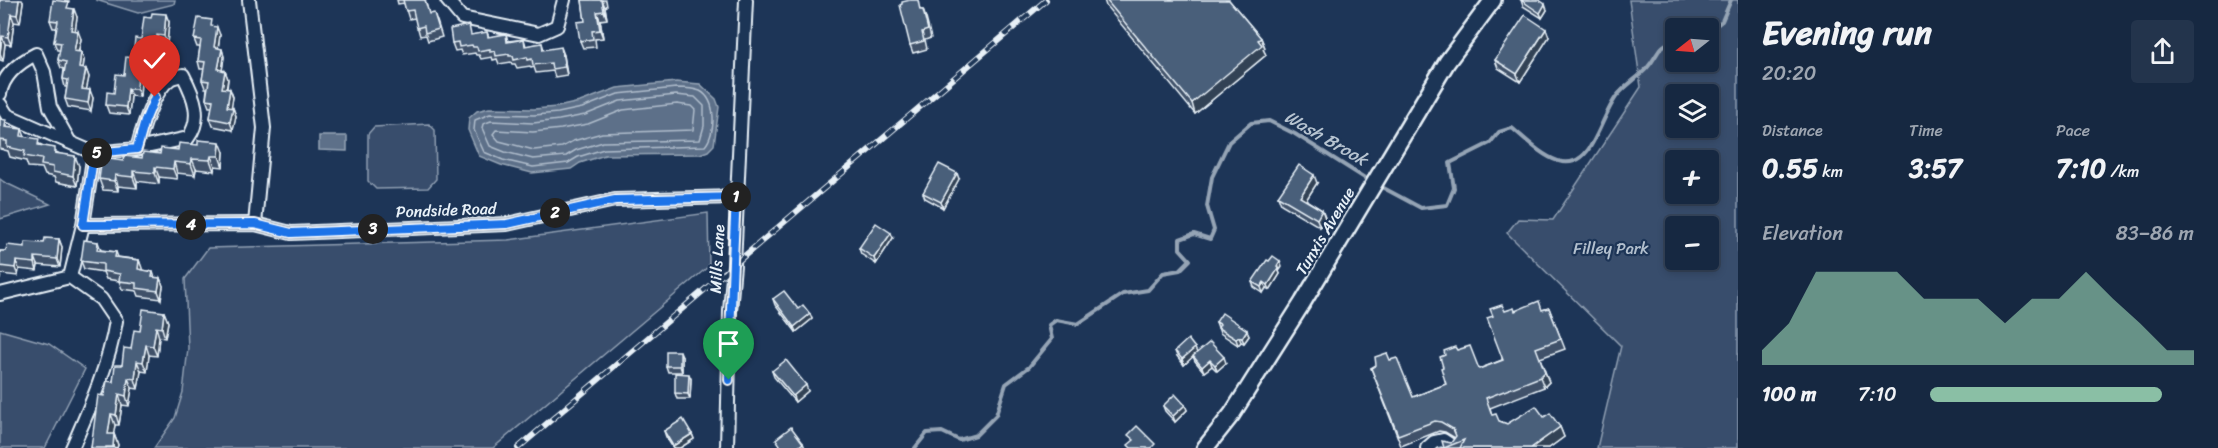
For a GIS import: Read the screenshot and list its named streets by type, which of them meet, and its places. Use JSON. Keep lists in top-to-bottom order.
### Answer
{
  "streets": {
    "main road": ["Tunxis Avenue"],
    "street": ["Pondside Road", "Mills Lane"]
  },
  "crossings": [
    ["Pondside Road", "Mills Lane"]
  ],
  "water": ["Wash Brook"],
  "parks": ["Filley Park"],
  "north": "left",
  "page": {
    "heading": ["Evening run", "20:20"],
    "map_buttons": ["+", "−"],
    "stats": [
      ["Distance", "0.55 km"],
      ["Time", "3:57"],
      ["Pace", "7:10 /km"]
    ],
    "pins": [
      "5",
      "1",
      "2",
      "4",
      "3"
    ],
    "chart": ["Elevation", "83–86 m"],
    "list": [
      {
        "name": "100 m",
        "note": "7:10"
      }
    ]
  }
}
